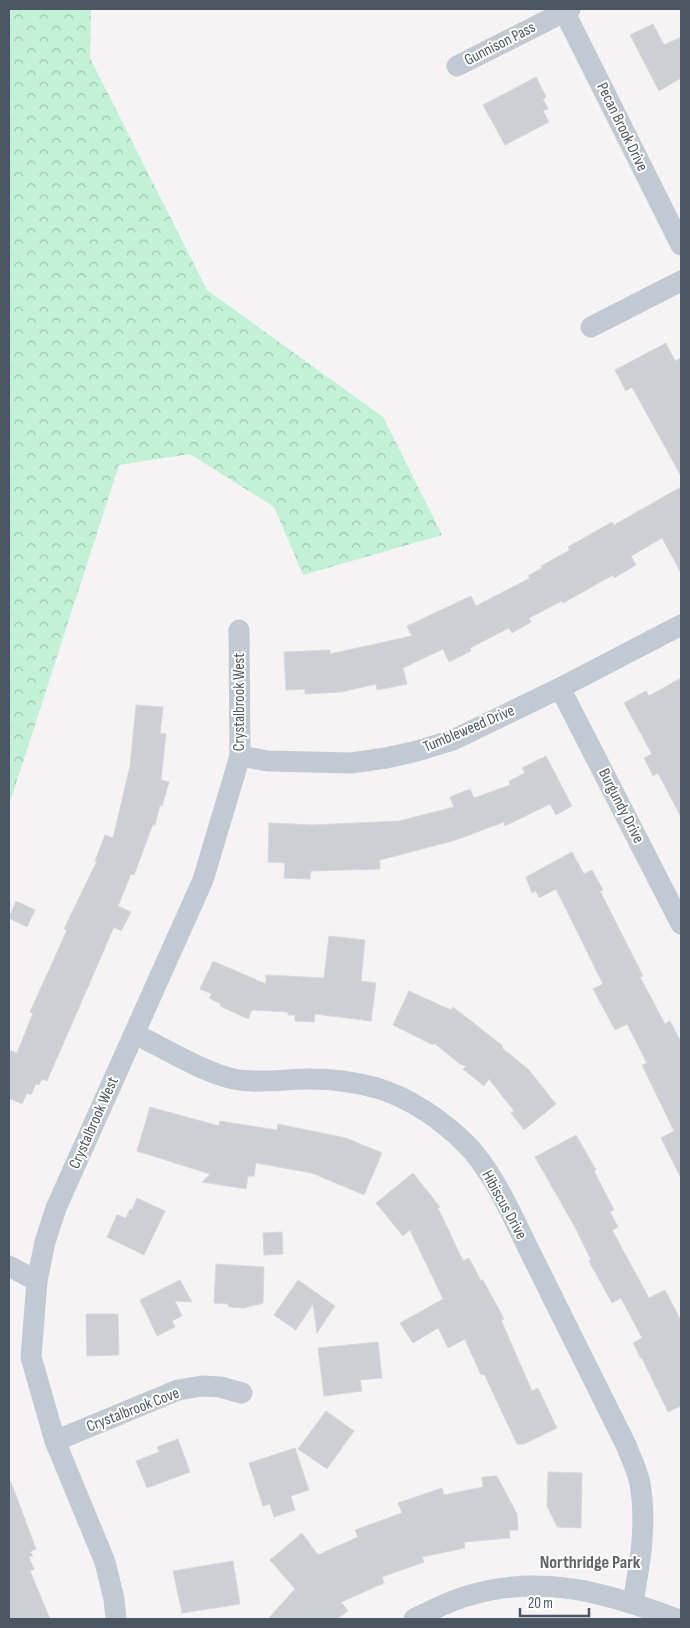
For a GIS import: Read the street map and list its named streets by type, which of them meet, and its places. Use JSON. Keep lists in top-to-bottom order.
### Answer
{
  "streets": {
    "street": [
      "Gunnison Pass",
      "Pecan Brook Drive",
      "Crystalbrook West",
      "Tumbleweed Drive",
      "Burgundy Drive",
      "Hibiscus Drive",
      "Crystalbrook Cove"
    ]
  },
  "crossings": [
    ["Gunnison Pass", "Pecan Brook Drive"],
    ["Crystalbrook West", "Tumbleweed Drive"],
    ["Crystalbrook West", "Hibiscus Drive"],
    ["Crystalbrook West", "Crystalbrook Cove"],
    ["Tumbleweed Drive", "Burgundy Drive"]
  ],
  "districts": ["Northridge Park"],
  "scale_bar": "20 m"
}
